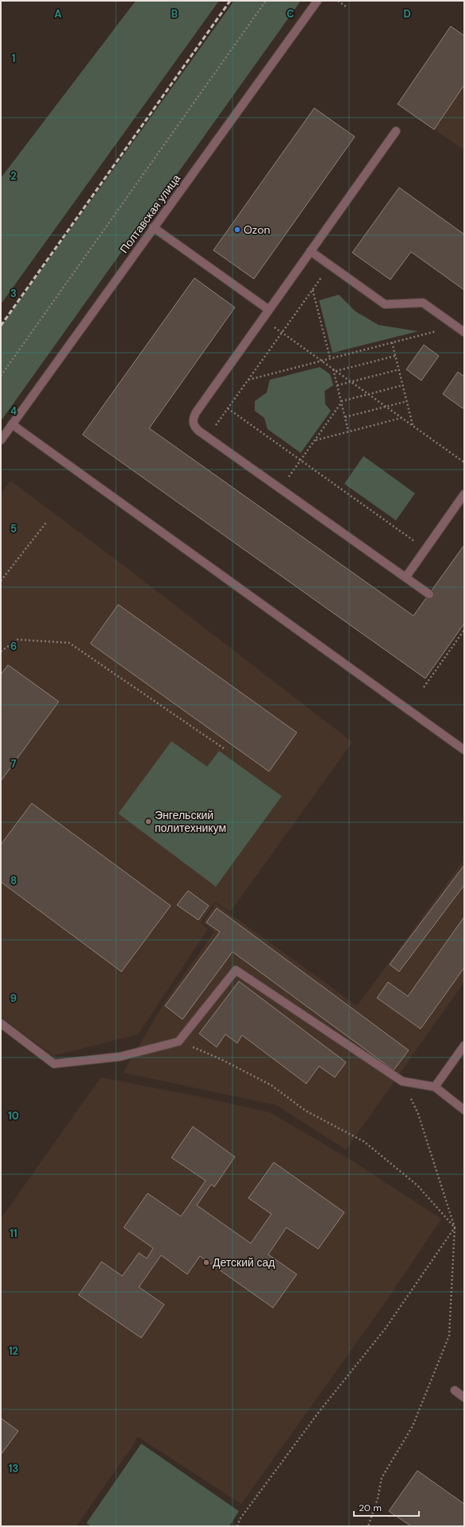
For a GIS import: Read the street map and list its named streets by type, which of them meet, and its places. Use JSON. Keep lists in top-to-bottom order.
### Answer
{
  "streets": {
    "street": ["Полтавская улица"]
  },
  "places": ["Ozon", "Энгельский политехникум", "Детский сад"],
  "scale_bar": "20 m",
  "grid": {
    "columns": [
      "A",
      "B",
      "C",
      "D"
    ],
    "rows": [
      "1",
      "2",
      "3",
      "4",
      "5",
      "6",
      "7",
      "8",
      "9",
      "10",
      "11",
      "12",
      "13"
    ]
  }
}
